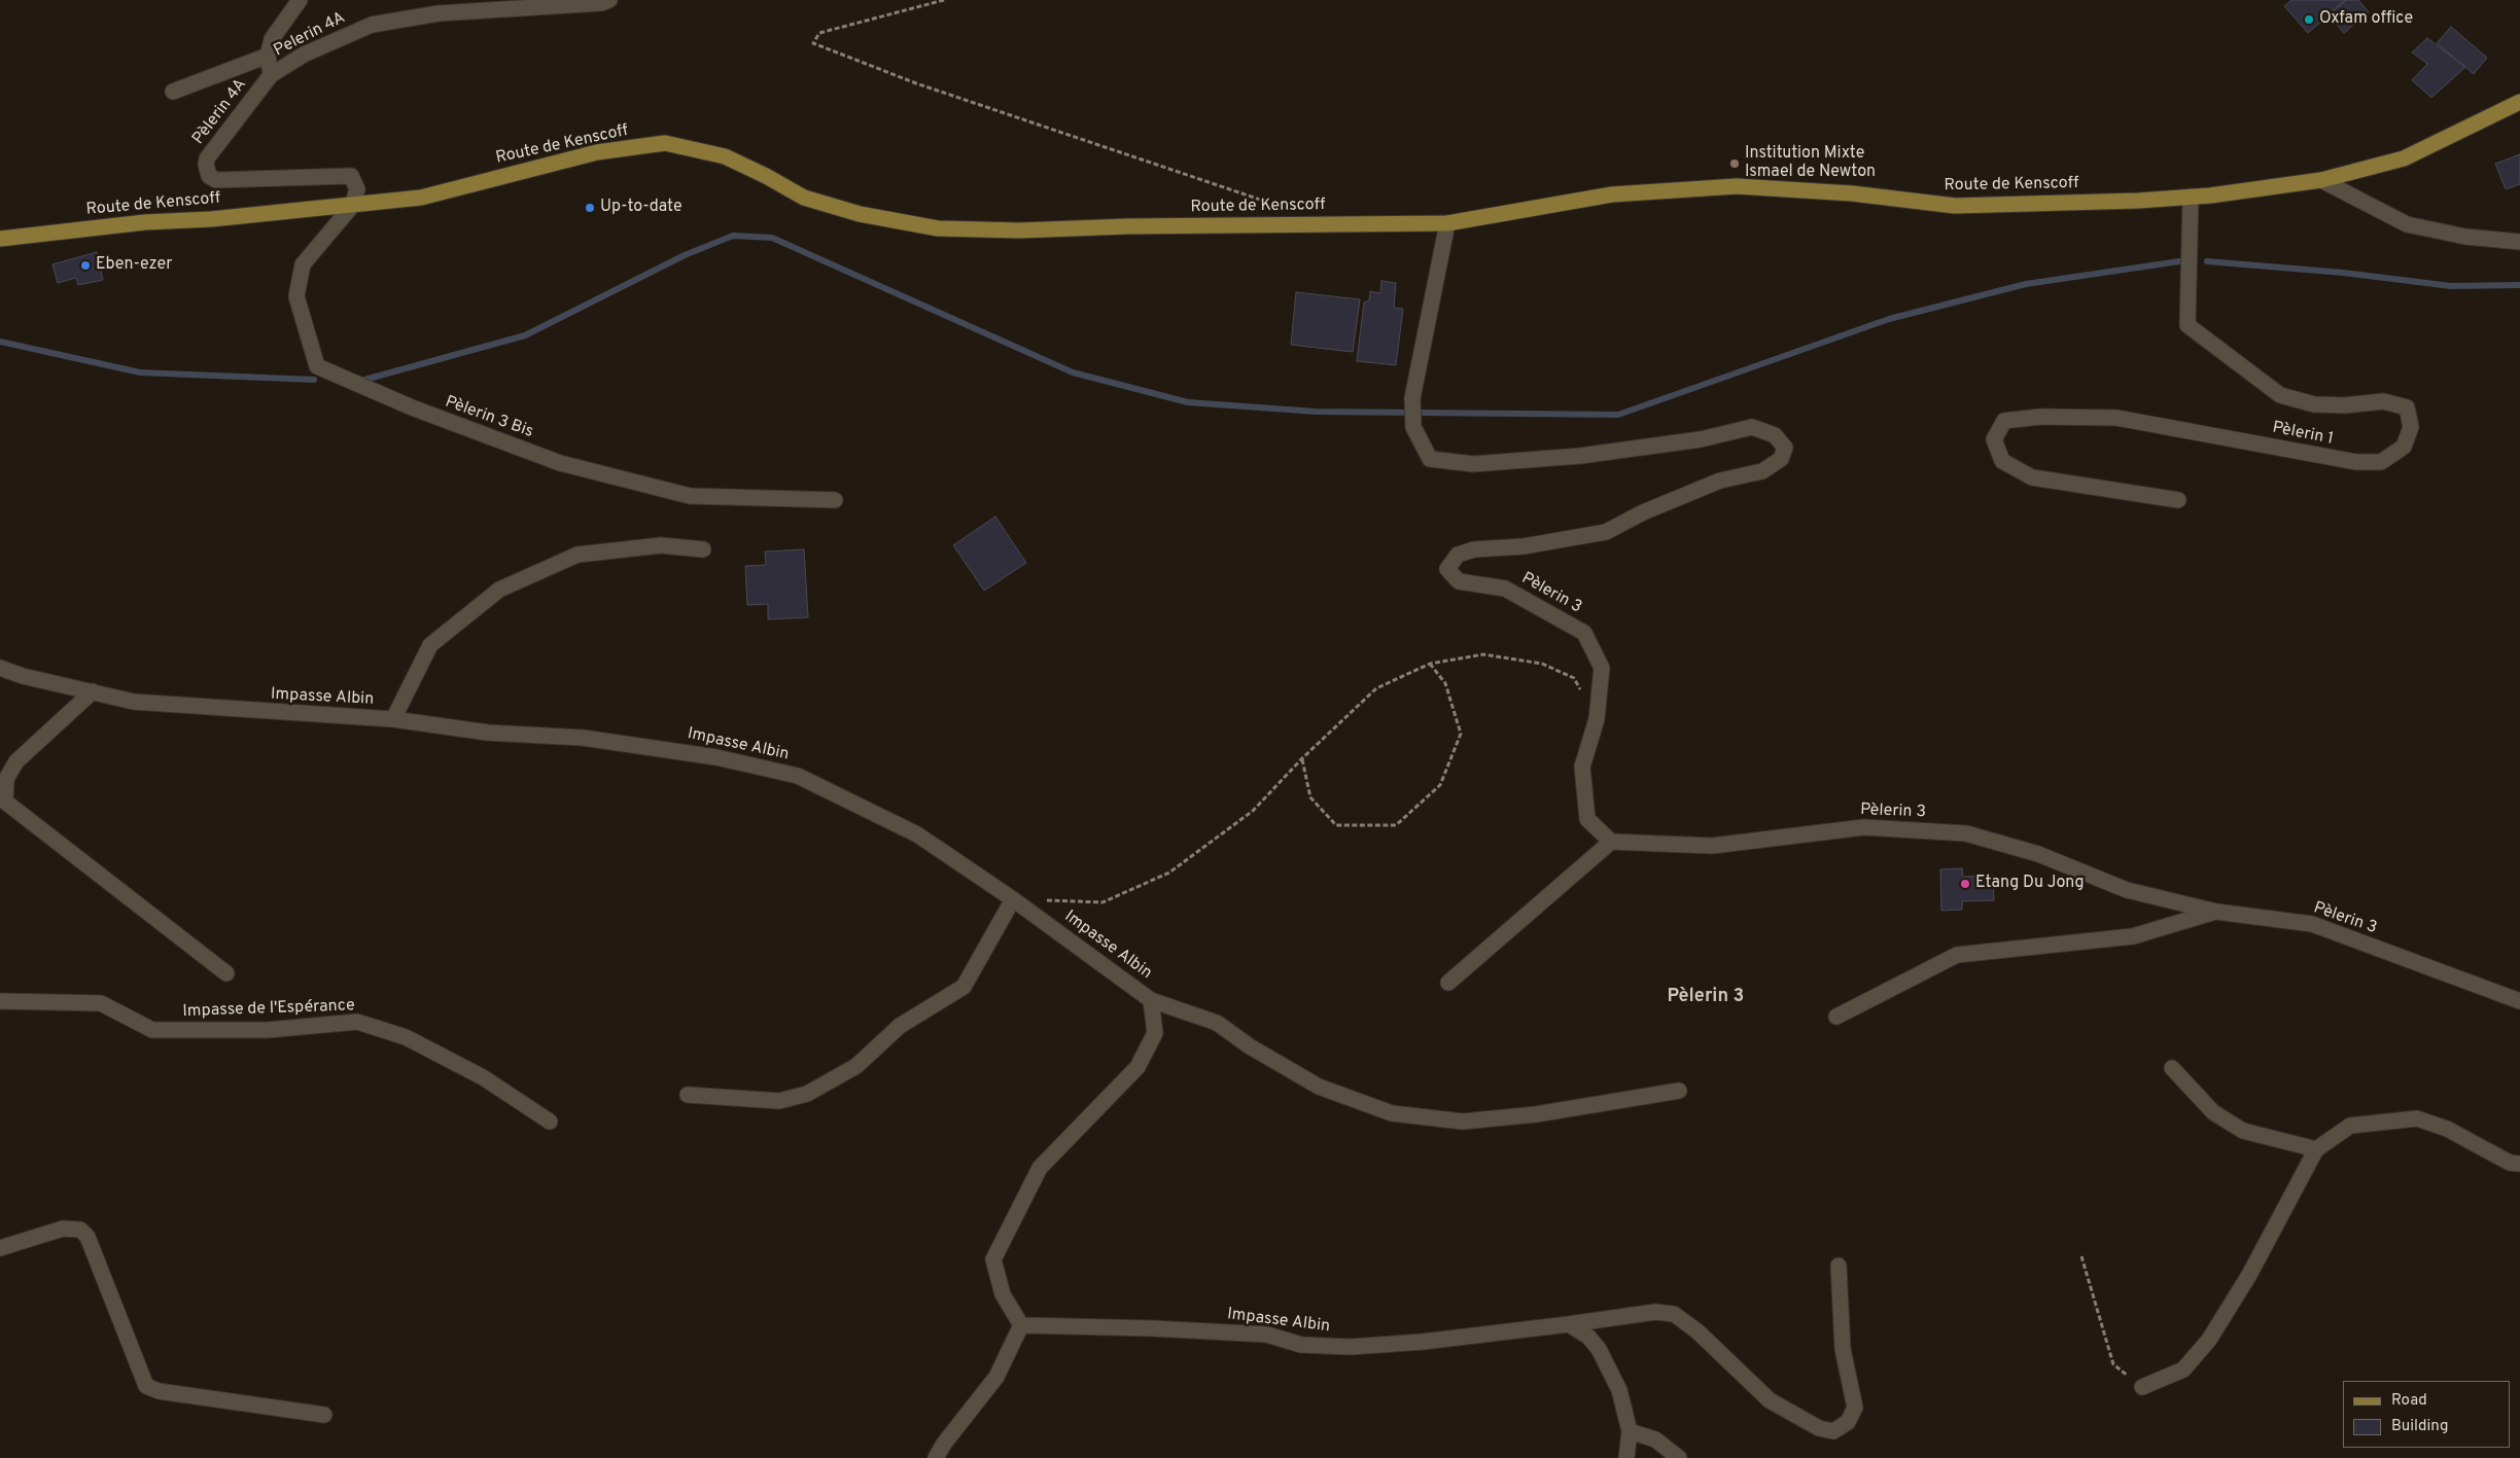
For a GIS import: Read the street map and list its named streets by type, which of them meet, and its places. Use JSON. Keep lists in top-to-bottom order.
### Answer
{
  "streets": {
    "main road": ["Route de Kenscoff"],
    "street": [
      "Pelerin 4A",
      "Pèlerin 4A",
      "Pèlerin 3 Bis",
      "Pèlerin 1",
      "Pèlerin 3",
      "Impasse Albin",
      "Impasse de l'Espérance"
    ]
  },
  "crossings": [
    ["Pelerin 4A", "Pèlerin 4A"],
    ["Pèlerin 4A", "Route de Kenscoff"],
    ["Pèlerin 4A", "Pèlerin 3 Bis"],
    ["Route de Kenscoff", "Pèlerin 3 Bis"],
    ["Route de Kenscoff", "Pèlerin 1"],
    ["Route de Kenscoff", "Pèlerin 3"]
  ],
  "districts": ["Pèlerin 3"],
  "places": [
    "Oxfam office",
    "Institution Mixte Ismael de Newton",
    "Up-to-date",
    "Eben-ezer",
    "Etang Du Jong"
  ],
  "legend": ["Road", "Building"]
}
